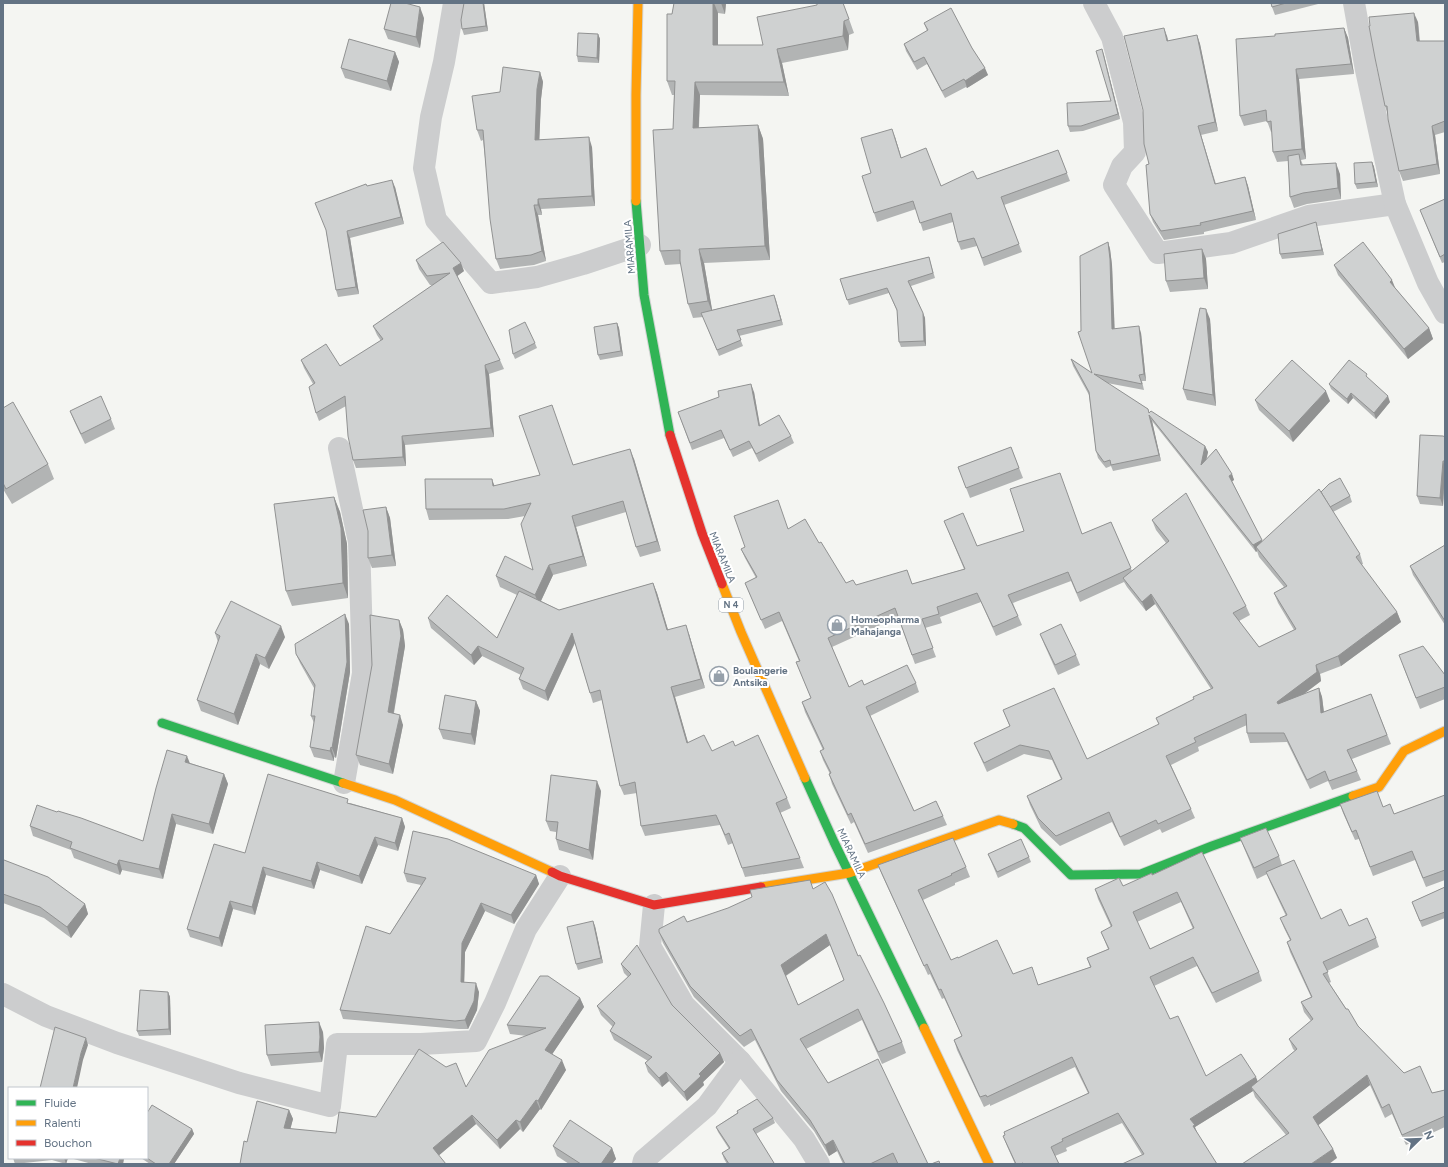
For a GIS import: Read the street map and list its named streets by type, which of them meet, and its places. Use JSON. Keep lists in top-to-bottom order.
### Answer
{
  "streets": {
    "street": ["MIARAMILA", "N 4"]
  },
  "places": {
    "shop": ["Homeopharma Mahajanga", "Boulangerie Antsika"]
  },
  "legend": ["Fluide", "Ralenti", "Bouchon"],
  "north": "top right"
}
